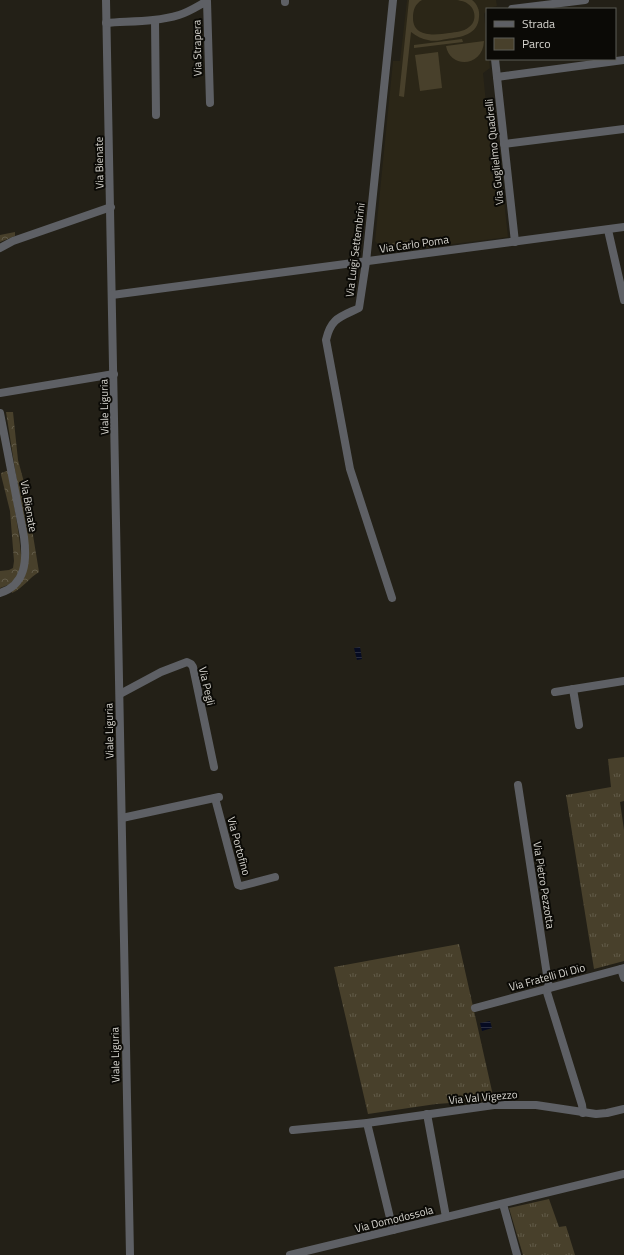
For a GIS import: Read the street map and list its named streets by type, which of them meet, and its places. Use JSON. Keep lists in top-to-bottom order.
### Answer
{
  "streets": {
    "street": [
      "Via Strapera",
      "Via Guglielmo Quadrelli",
      "Via Bienate",
      "Via Carlo Poma",
      "Via Luigi Settembrini",
      "Viale Liguria",
      "Via Pegli",
      "Via Portofino",
      "Via Pietro Pezzotta",
      "Via Fratelli Di Dio",
      "Via Val Vigezzo",
      "Via Domodossola"
    ]
  },
  "crossings": [
    ["Via Strapera", "Via Bienate"],
    ["Via Guglielmo Quadrelli", "Via Carlo Poma"],
    ["Via Bienate", "Viale Liguria"],
    ["Via Carlo Poma", "Via Luigi Settembrini"],
    ["Via Carlo Poma", "Viale Liguria"],
    ["Viale Liguria", "Via Pegli"],
    ["Viale Liguria", "Via Portofino"],
    ["Via Pietro Pezzotta", "Via Fratelli Di Dio"],
    ["Via Pietro Pezzotta", "Via Val Vigezzo"]
  ],
  "legend": ["Strada", "Parco"]
}
